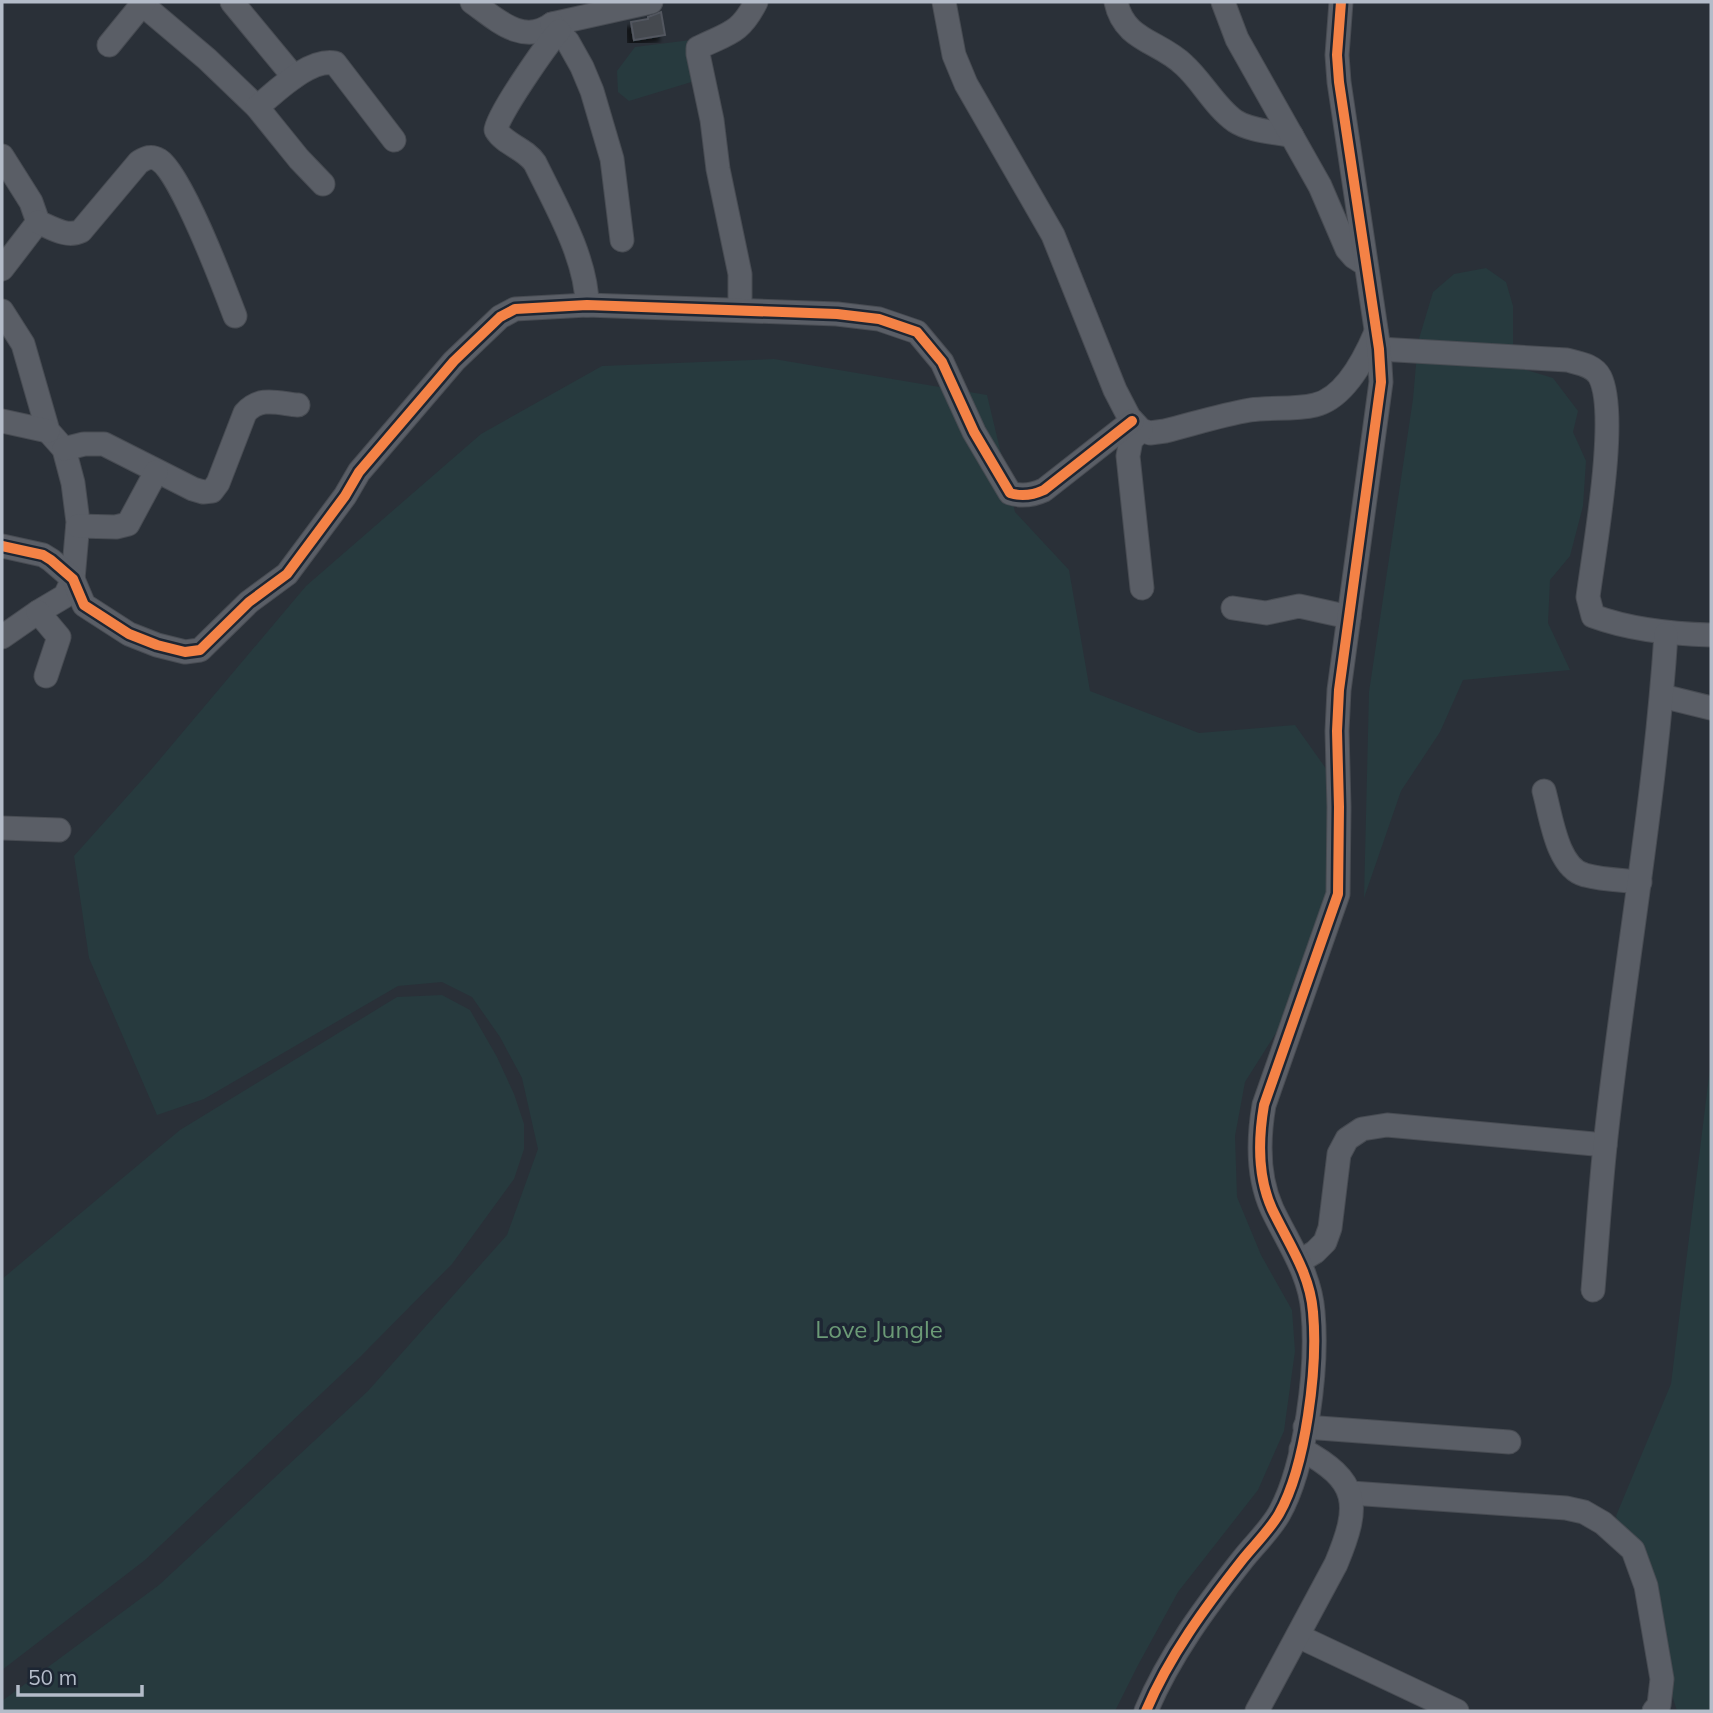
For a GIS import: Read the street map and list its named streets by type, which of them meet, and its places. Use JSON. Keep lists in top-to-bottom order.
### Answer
{
  "parks": ["Love Jungle"],
  "scale_bar": "50 m"
}
